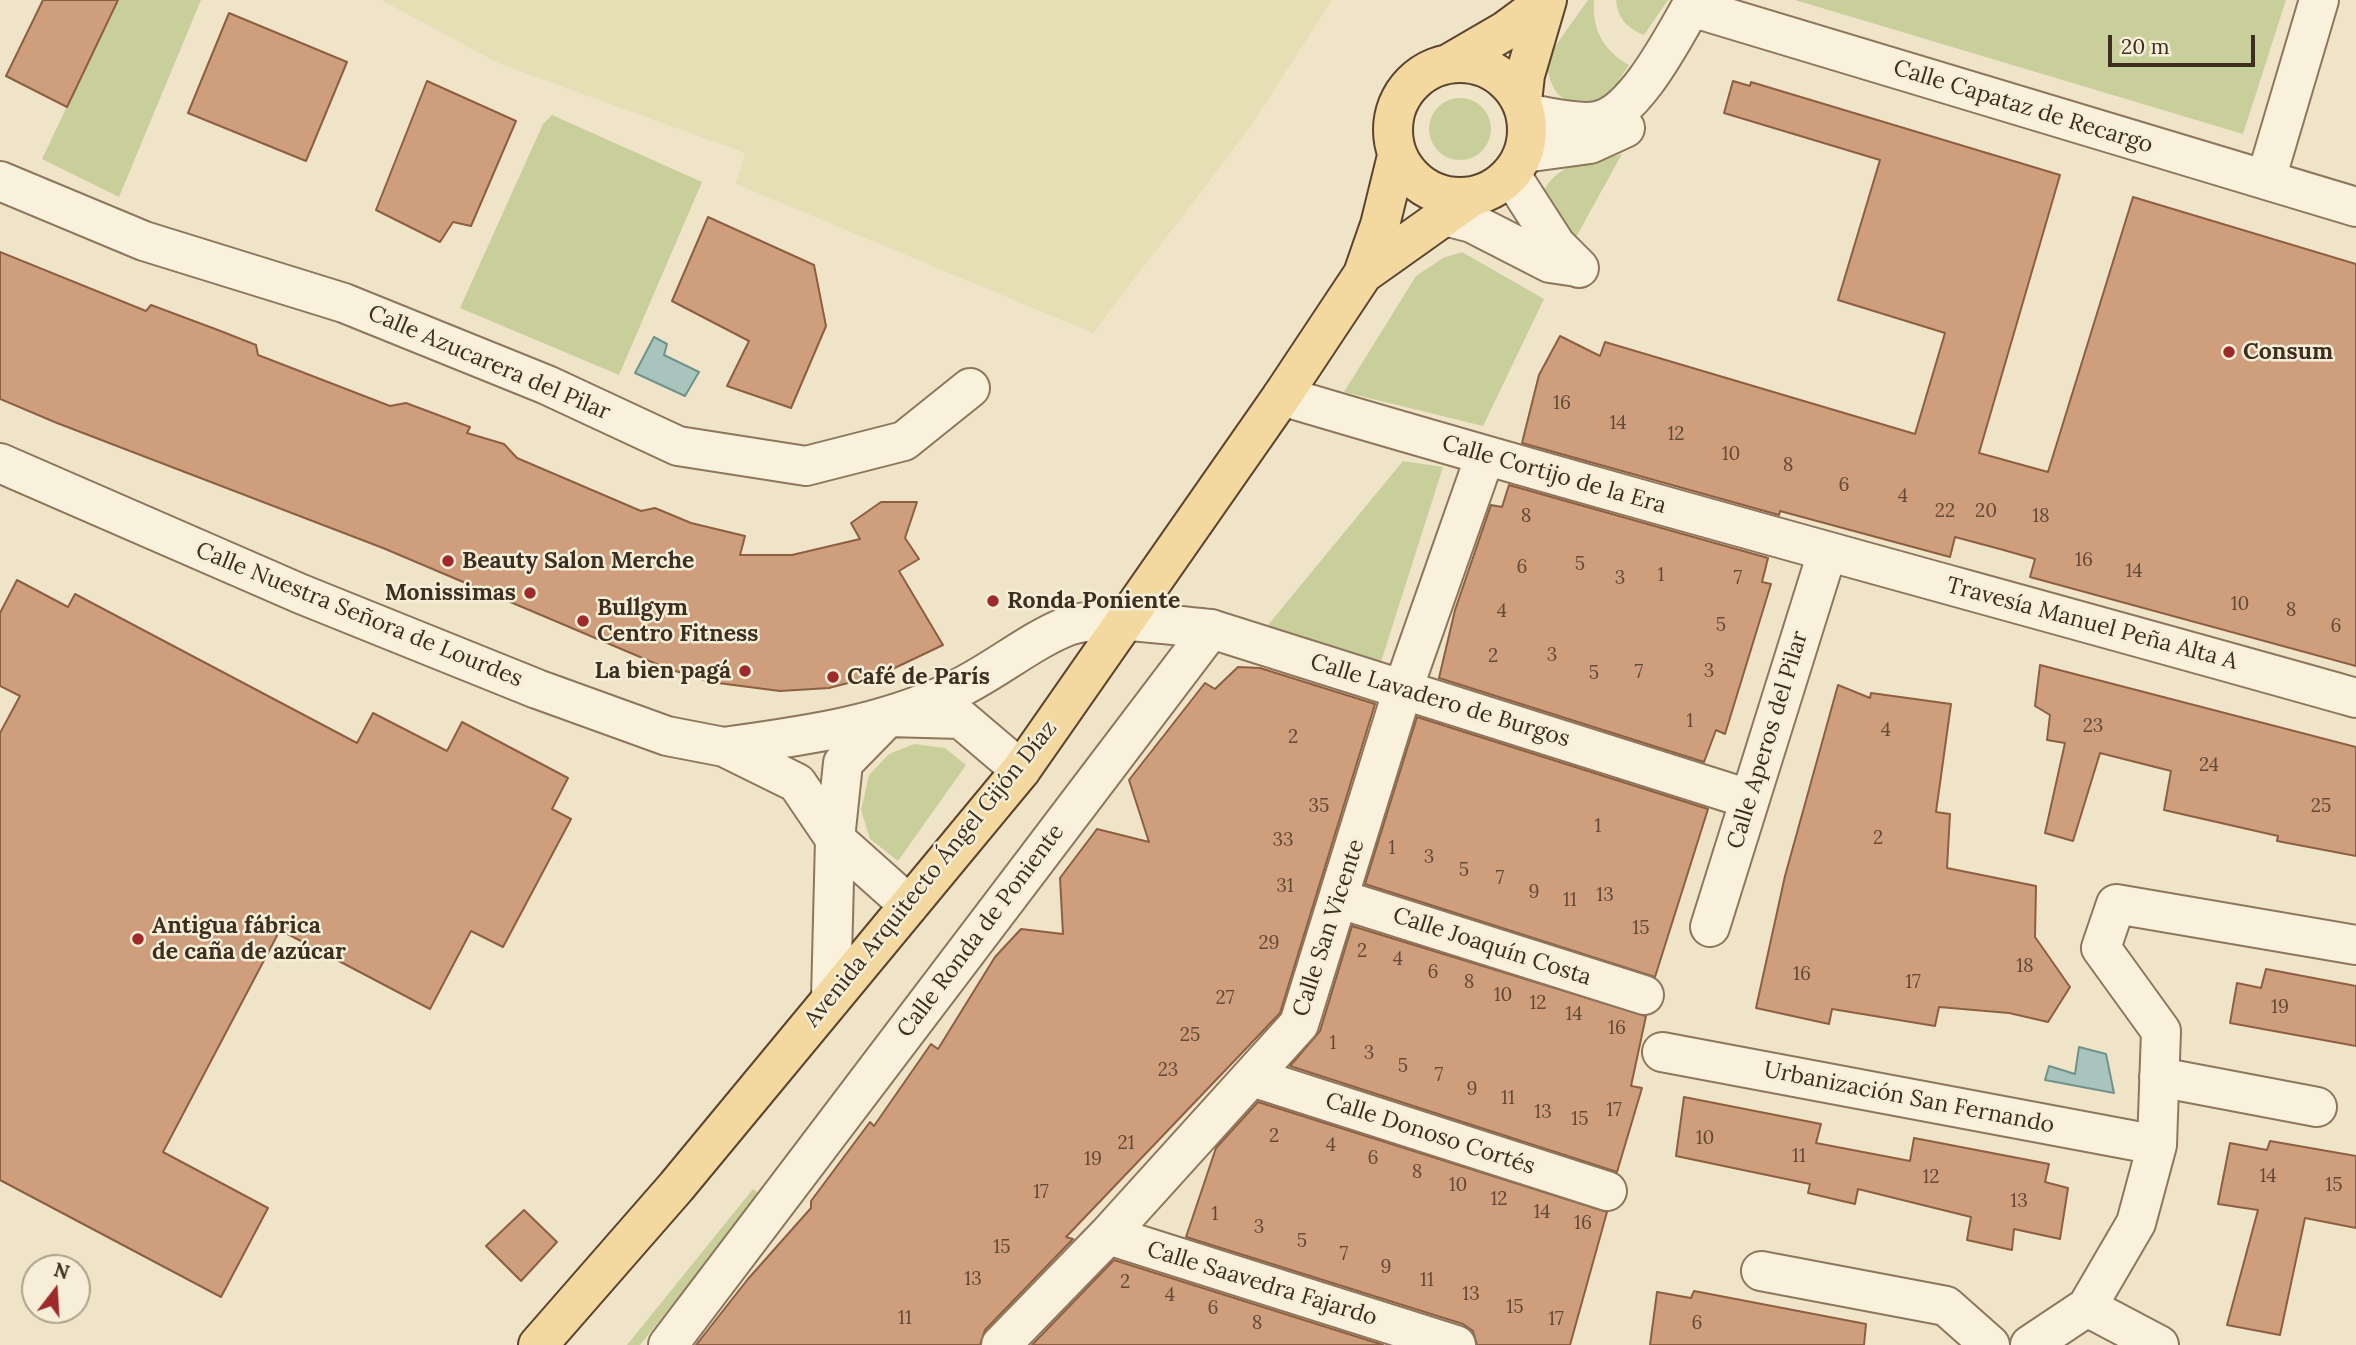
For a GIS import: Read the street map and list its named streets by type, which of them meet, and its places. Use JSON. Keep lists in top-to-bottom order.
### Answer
{
  "streets": {
    "main road": ["Avenida Arquitecto Ángel Gijón Díaz"],
    "street": [
      "Calle Capataz de Recargo",
      "Calle Azucarera del Pilar",
      "Calle Cortijo de la Era",
      "Calle Nuestra Señora de Lourdes",
      "Travesía Manuel Peña Alta A",
      "Calle Lavadero de Burgos",
      "Calle Aperos del Pilar",
      "Calle San Vicente",
      "Calle Ronda de Poniente",
      "Calle Joaquín Costa",
      "Urbanización San Fernando",
      "Calle Donoso Cortés",
      "Calle Saavedra Fajardo"
    ]
  },
  "crossings": [
    ["Calle Cortijo de la Era", "Travesía Manuel Peña Alta A"],
    ["Calle Cortijo de la Era", "Calle Aperos del Pilar"],
    ["Calle Cortijo de la Era", "Avenida Arquitecto Ángel Gijón Díaz"],
    ["Calle Cortijo de la Era", "Calle San Vicente"],
    ["Calle Nuestra Señora de Lourdes", "Calle Lavadero de Burgos"],
    ["Calle Nuestra Señora de Lourdes", "Avenida Arquitecto Ángel Gijón Díaz"],
    ["Travesía Manuel Peña Alta A", "Calle Aperos del Pilar"],
    ["Calle Lavadero de Burgos", "Calle Aperos del Pilar"],
    ["Calle Lavadero de Burgos", "Avenida Arquitecto Ángel Gijón Díaz"],
    ["Calle Lavadero de Burgos", "Calle San Vicente"],
    ["Calle Lavadero de Burgos", "Calle Ronda de Poniente"],
    ["Calle San Vicente", "Calle Joaquín Costa"],
    ["Calle San Vicente", "Calle Donoso Cortés"],
    ["Calle San Vicente", "Calle Saavedra Fajardo"]
  ],
  "places": [
    "Consum",
    "Beauty Salon Merche",
    "Monissimas",
    "Ronda Poniente",
    "Bullgym Centro Fitness",
    "La bien pagá",
    "Café de París",
    "Antigua fábrica de caña de azúcar"
  ],
  "house_numbers": [
    "16",
    "14",
    "12",
    "10",
    "8",
    "6",
    "4",
    "22",
    "20",
    "8",
    "18",
    "16",
    "5",
    "6",
    "14",
    "1",
    "3",
    "7",
    "10",
    "8",
    "4",
    "5",
    "6",
    "3",
    "2",
    "3",
    "7",
    "5",
    "1",
    "23",
    "4",
    "2",
    "24",
    "35",
    "25",
    "1",
    "2",
    "33",
    "1",
    "3",
    "5",
    "7",
    "31",
    "9",
    "13",
    "11",
    "15",
    "29",
    "2",
    "4",
    "18",
    "6",
    "16",
    "8",
    "17",
    "10",
    "27",
    "12",
    "19",
    "14",
    "16",
    "25",
    "1",
    "3",
    "5",
    "23",
    "7",
    "9",
    "11",
    "17",
    "13",
    "15",
    "2",
    "10",
    "21",
    "4",
    "11",
    "6",
    "19",
    "8",
    "14",
    "12",
    "10",
    "15",
    "17",
    "12",
    "13",
    "14",
    "1",
    "16",
    "3",
    "5",
    "15",
    "7",
    "9",
    "13",
    "11",
    "2",
    "13",
    "4",
    "15",
    "6",
    "11",
    "17",
    "8",
    "6"
  ],
  "scale_bar": "20 m",
  "north": "top"
}
